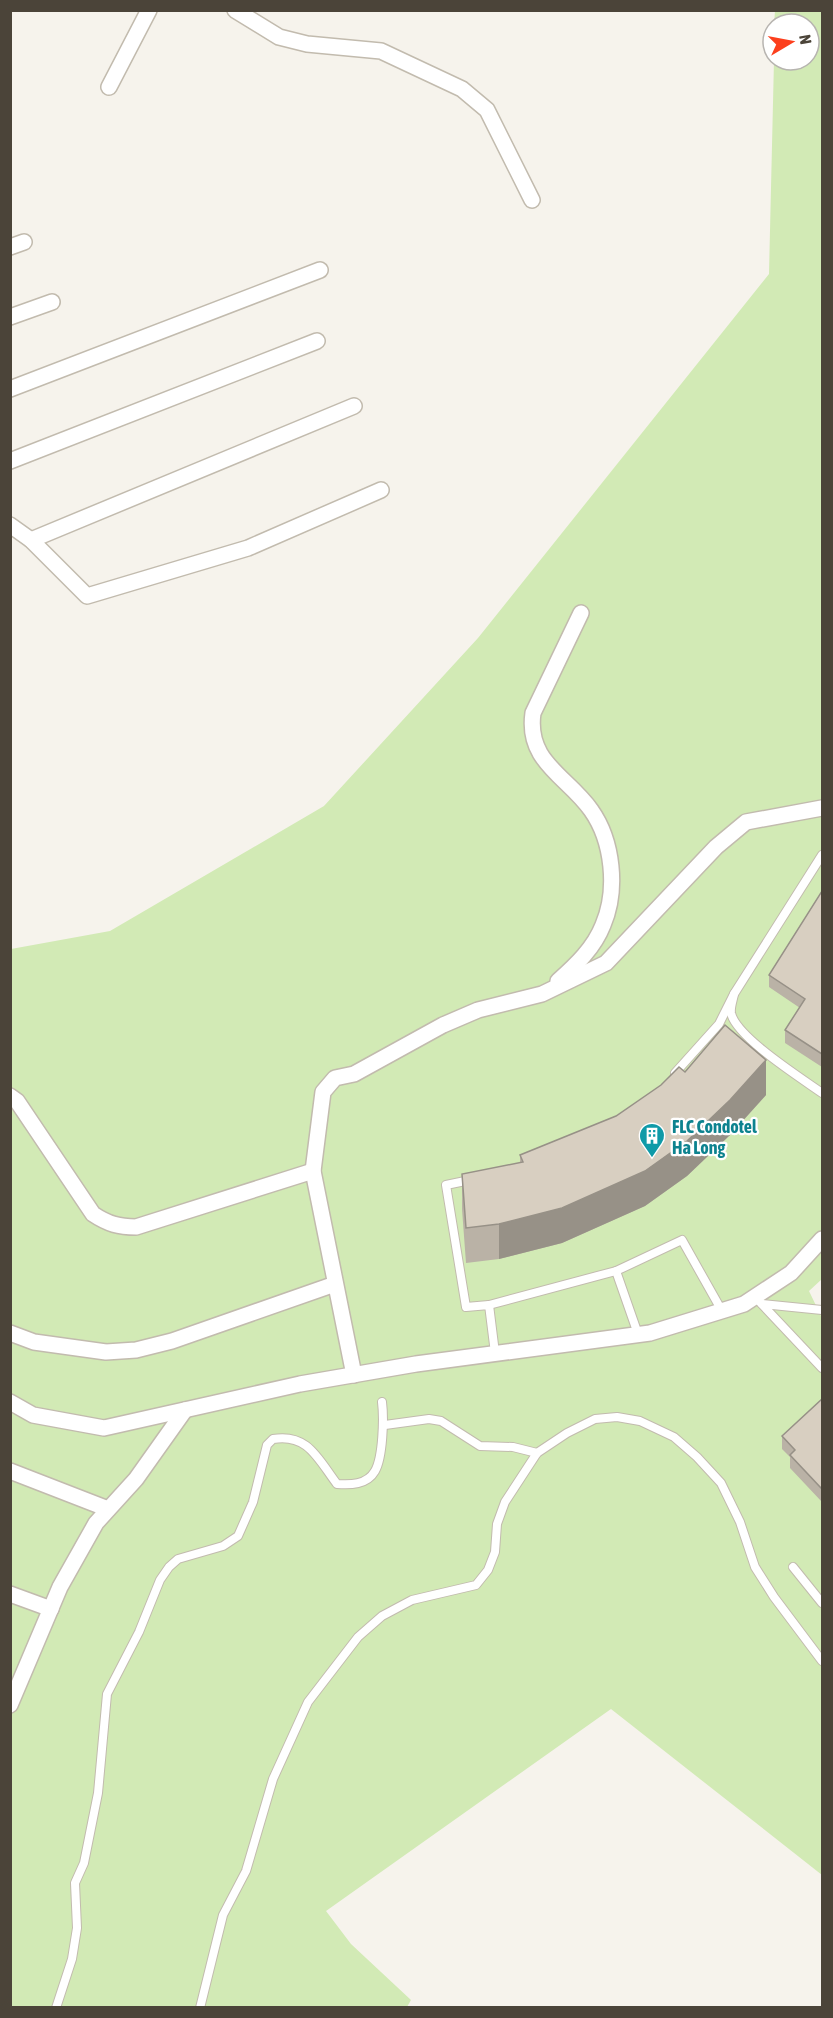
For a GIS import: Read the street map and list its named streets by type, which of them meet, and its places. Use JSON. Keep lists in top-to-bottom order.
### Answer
{
  "places": {
    "building": ["FLC Condotel Ha Long"]
  },
  "north": "right"
}
